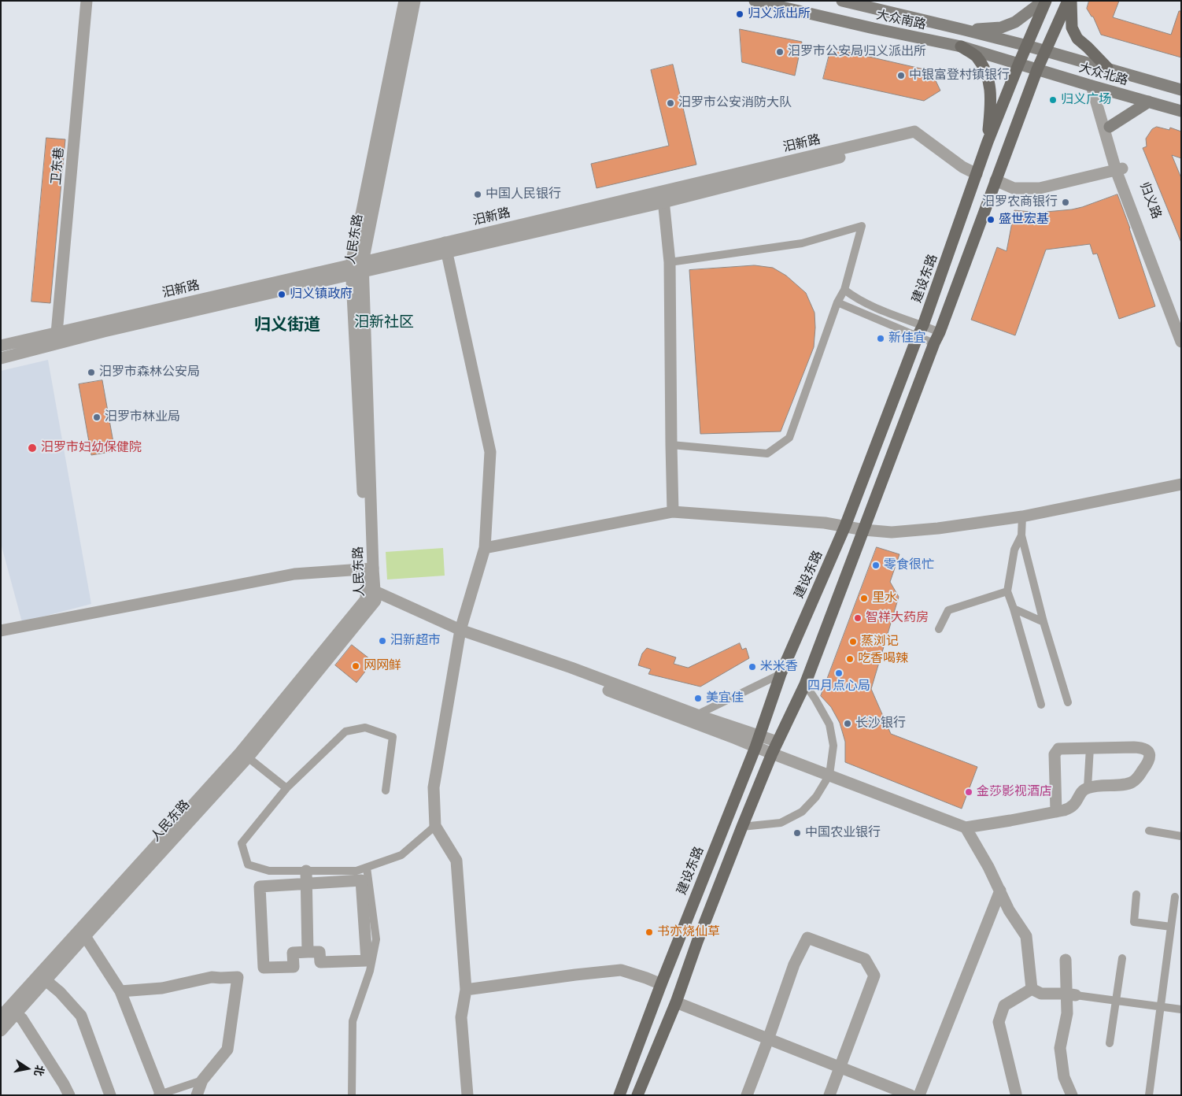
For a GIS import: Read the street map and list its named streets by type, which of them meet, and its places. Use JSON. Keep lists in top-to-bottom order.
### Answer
{
  "streets": {
    "main road": ["大众南路", "大众北路", "建设东路"],
    "street": [
      "汨新路",
      "卫东巷",
      "归义路",
      "人民东路"
    ]
  },
  "crossings": [
    ["大众南路", "大众北路"],
    ["大众南路", "建设东路"],
    ["大众北路", "归义路"],
    ["大众北路", "建设东路"],
    ["汨新路", "卫东巷"],
    ["汨新路", "人民东路"],
    ["汨新路", "建设东路"]
  ],
  "districts": ["汨新社区", "归义街道"],
  "places": [
    "归义派出所",
    "汨罗市公安局归义派出所",
    "中银富登村镇银行",
    "归义广场",
    "汨罗市公安消防大队",
    "中国人民银行",
    "汨罗农商银行",
    "盛世宏基",
    "归义镇政府",
    "新佳宜",
    "汨罗市森林公安局",
    "汨罗市林业局",
    "汨罗市妇幼保健院",
    "零食很忙",
    "里水",
    "智祥大药房",
    "汨新超市",
    "蒸浏记",
    "吃香喝辣",
    "网网鲜",
    "米米香",
    "四月点心局",
    "美宜佳",
    "长沙银行",
    "金莎影视酒店",
    "中国农业银行",
    "书亦烧仙草"
  ],
  "north": "right"
}
